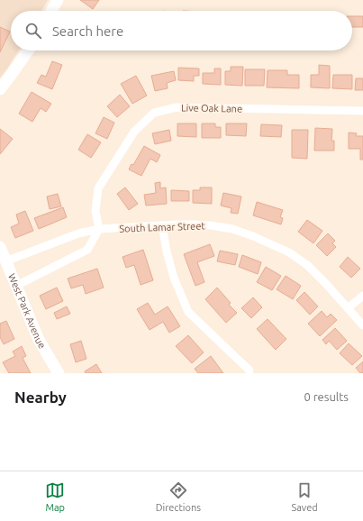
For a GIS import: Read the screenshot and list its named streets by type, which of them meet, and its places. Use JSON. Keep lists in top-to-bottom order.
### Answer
{
  "streets": {
    "street": ["Live Oak Lane", "South Lamar Street", "West Park Avenue"]
  },
  "crossings": [
    ["Live Oak Lane", "South Lamar Street"],
    ["South Lamar Street", "West Park Avenue"]
  ],
  "page": {
    "search": "Search here",
    "heading": ["Nearby", "0 results"],
    "nav": ["Map", "Directions", "Saved"]
  }
}
